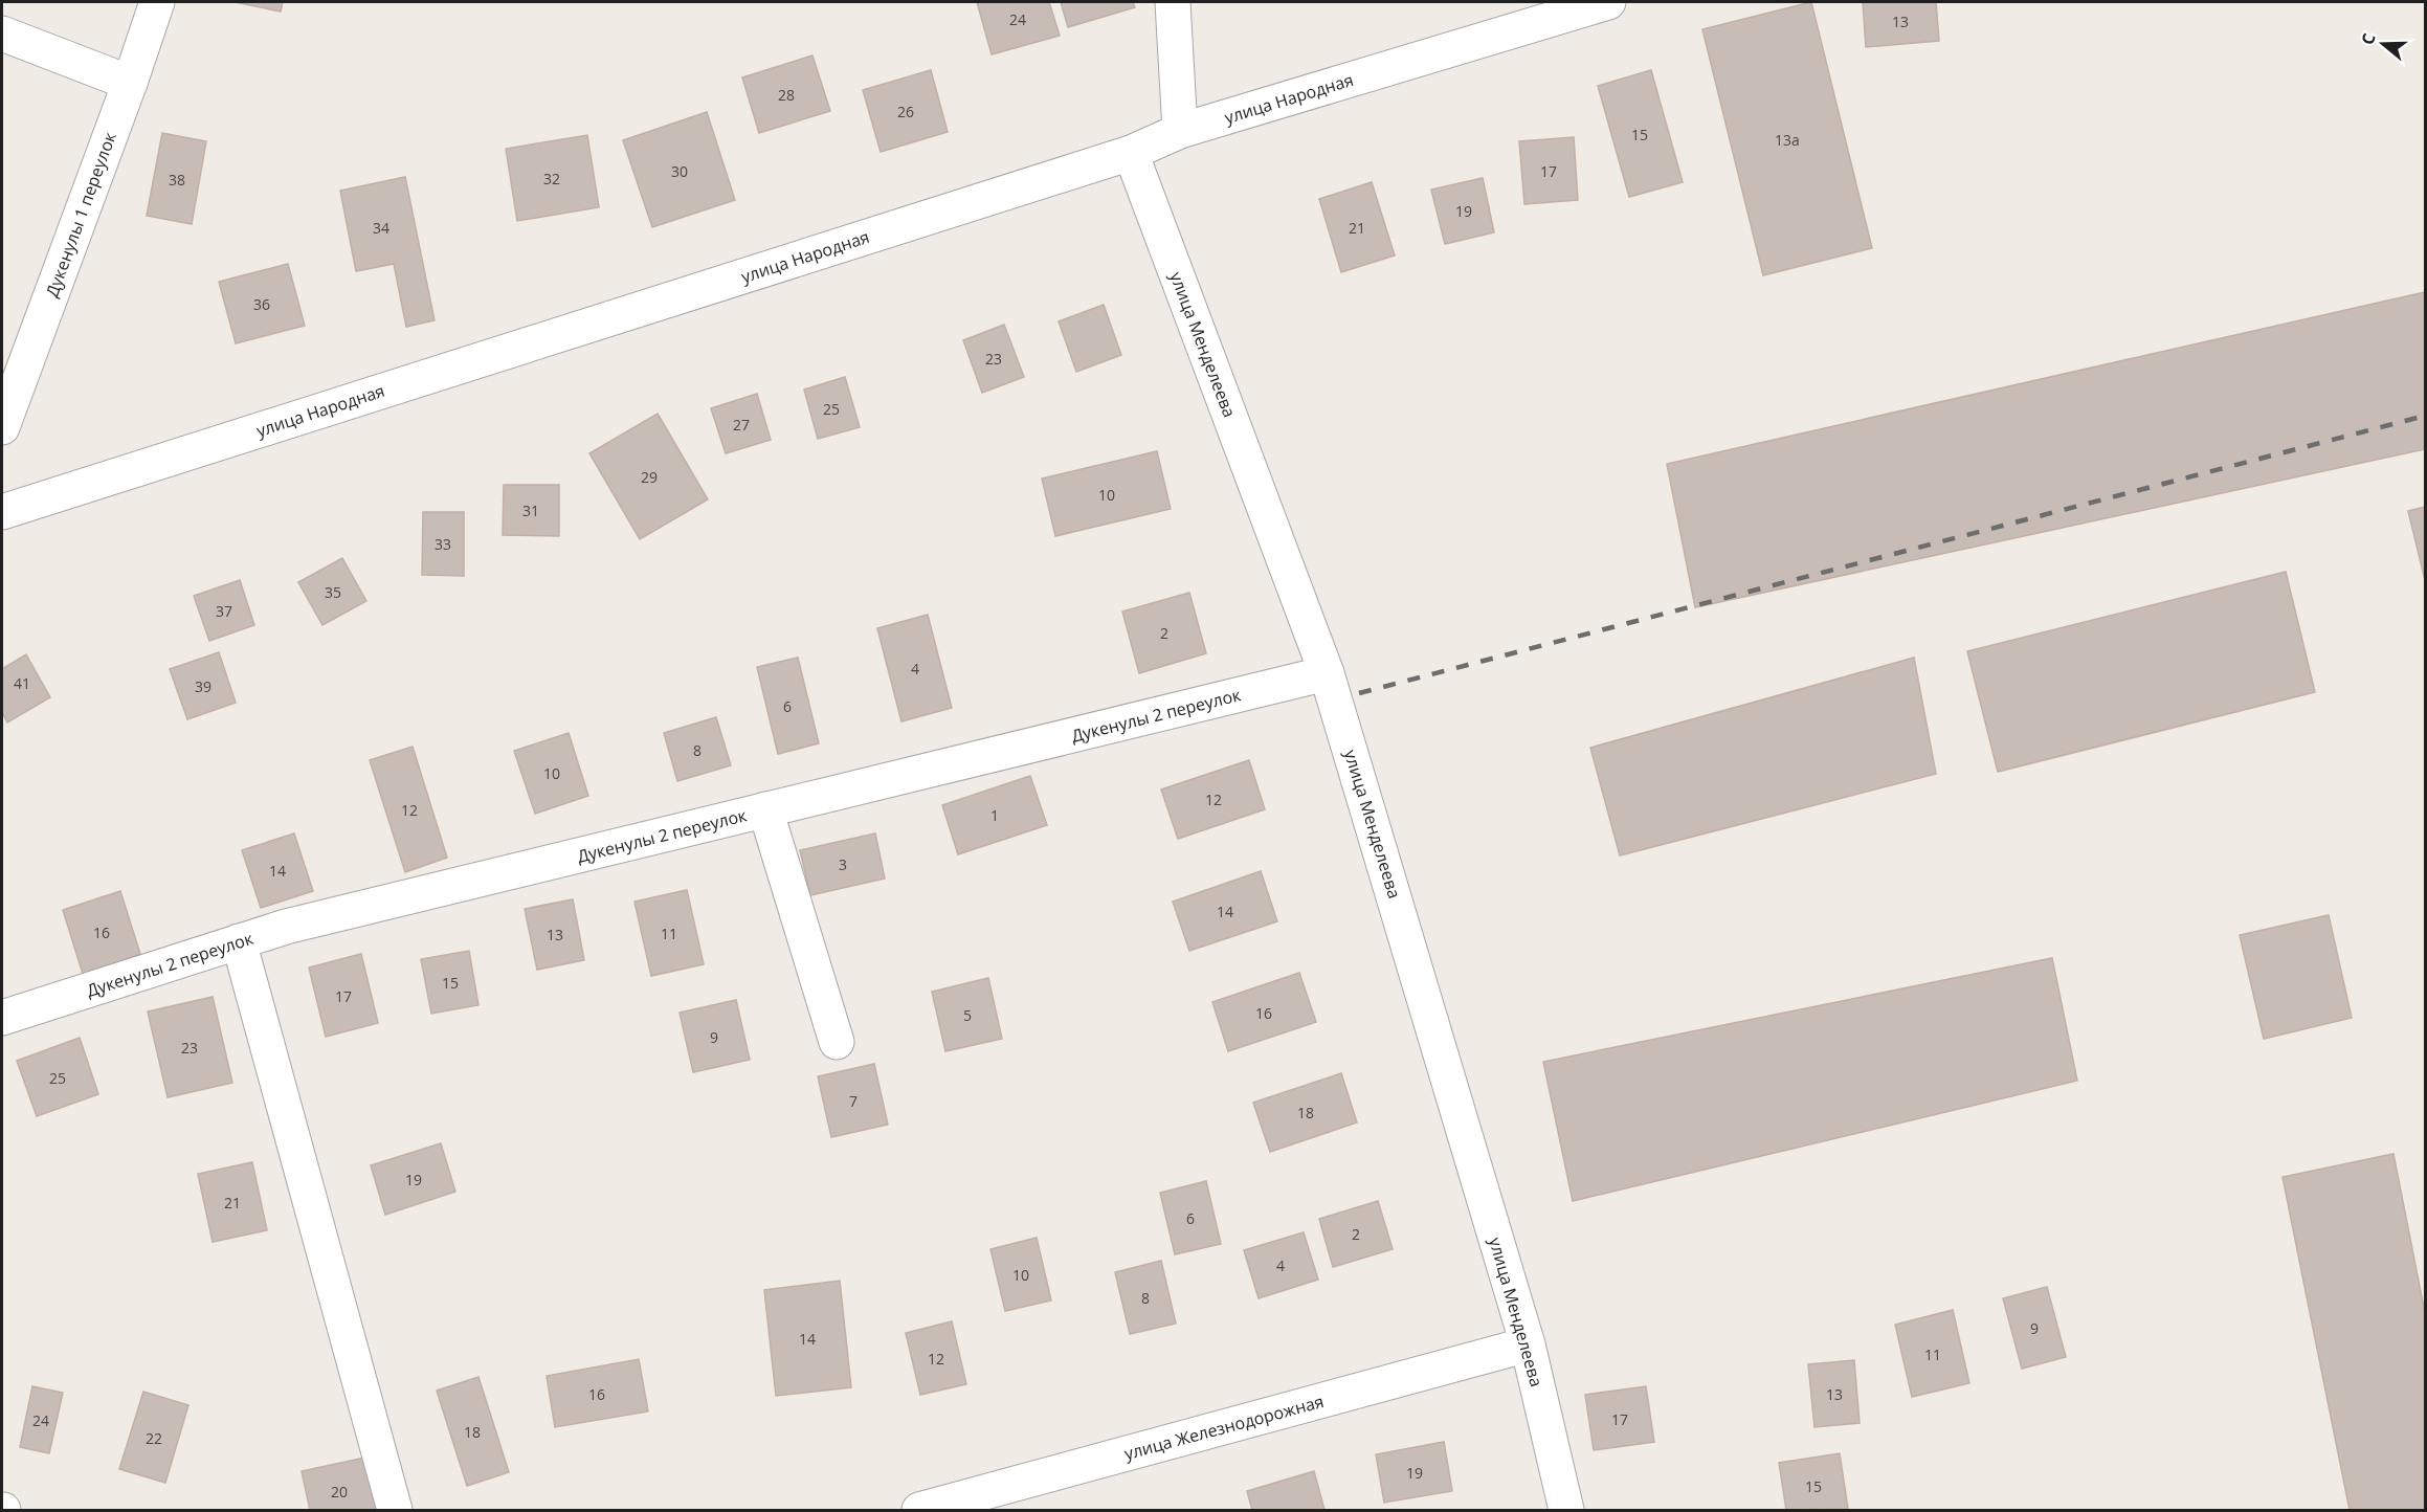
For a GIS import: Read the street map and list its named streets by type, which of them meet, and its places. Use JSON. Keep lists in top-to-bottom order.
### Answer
{
  "streets": {
    "street": [
      "улица Народная",
      "Дукенулы 1 переулок",
      "улица Менделеева",
      "Дукенулы 2 переулок",
      "улица Железнодорожная"
    ]
  },
  "crossings": [
    ["улица Народная", "улица Менделеева"],
    ["улица Менделеева", "Дукенулы 2 переулок"],
    ["улица Менделеева", "улица Железнодорожная"]
  ],
  "house_numbers": [
    "24",
    "13",
    "28",
    "26",
    "15",
    "13а",
    "30",
    "17",
    "32",
    "38",
    "19",
    "34",
    "21",
    "36",
    "23",
    "25",
    "27",
    "29",
    "10",
    "31",
    "33",
    "35",
    "37",
    "2",
    "4",
    "41",
    "39",
    "6",
    "8",
    "10",
    "12",
    "12",
    "1",
    "3",
    "14",
    "14",
    "16",
    "11",
    "13",
    "15",
    "17",
    "16",
    "5",
    "9",
    "23",
    "25",
    "7",
    "18",
    "19",
    "21",
    "6",
    "2",
    "4",
    "10",
    "8",
    "9",
    "14",
    "11",
    "12",
    "16",
    "13",
    "17",
    "24",
    "18",
    "22",
    "19",
    "15",
    "20"
  ],
  "north": "left"
}
